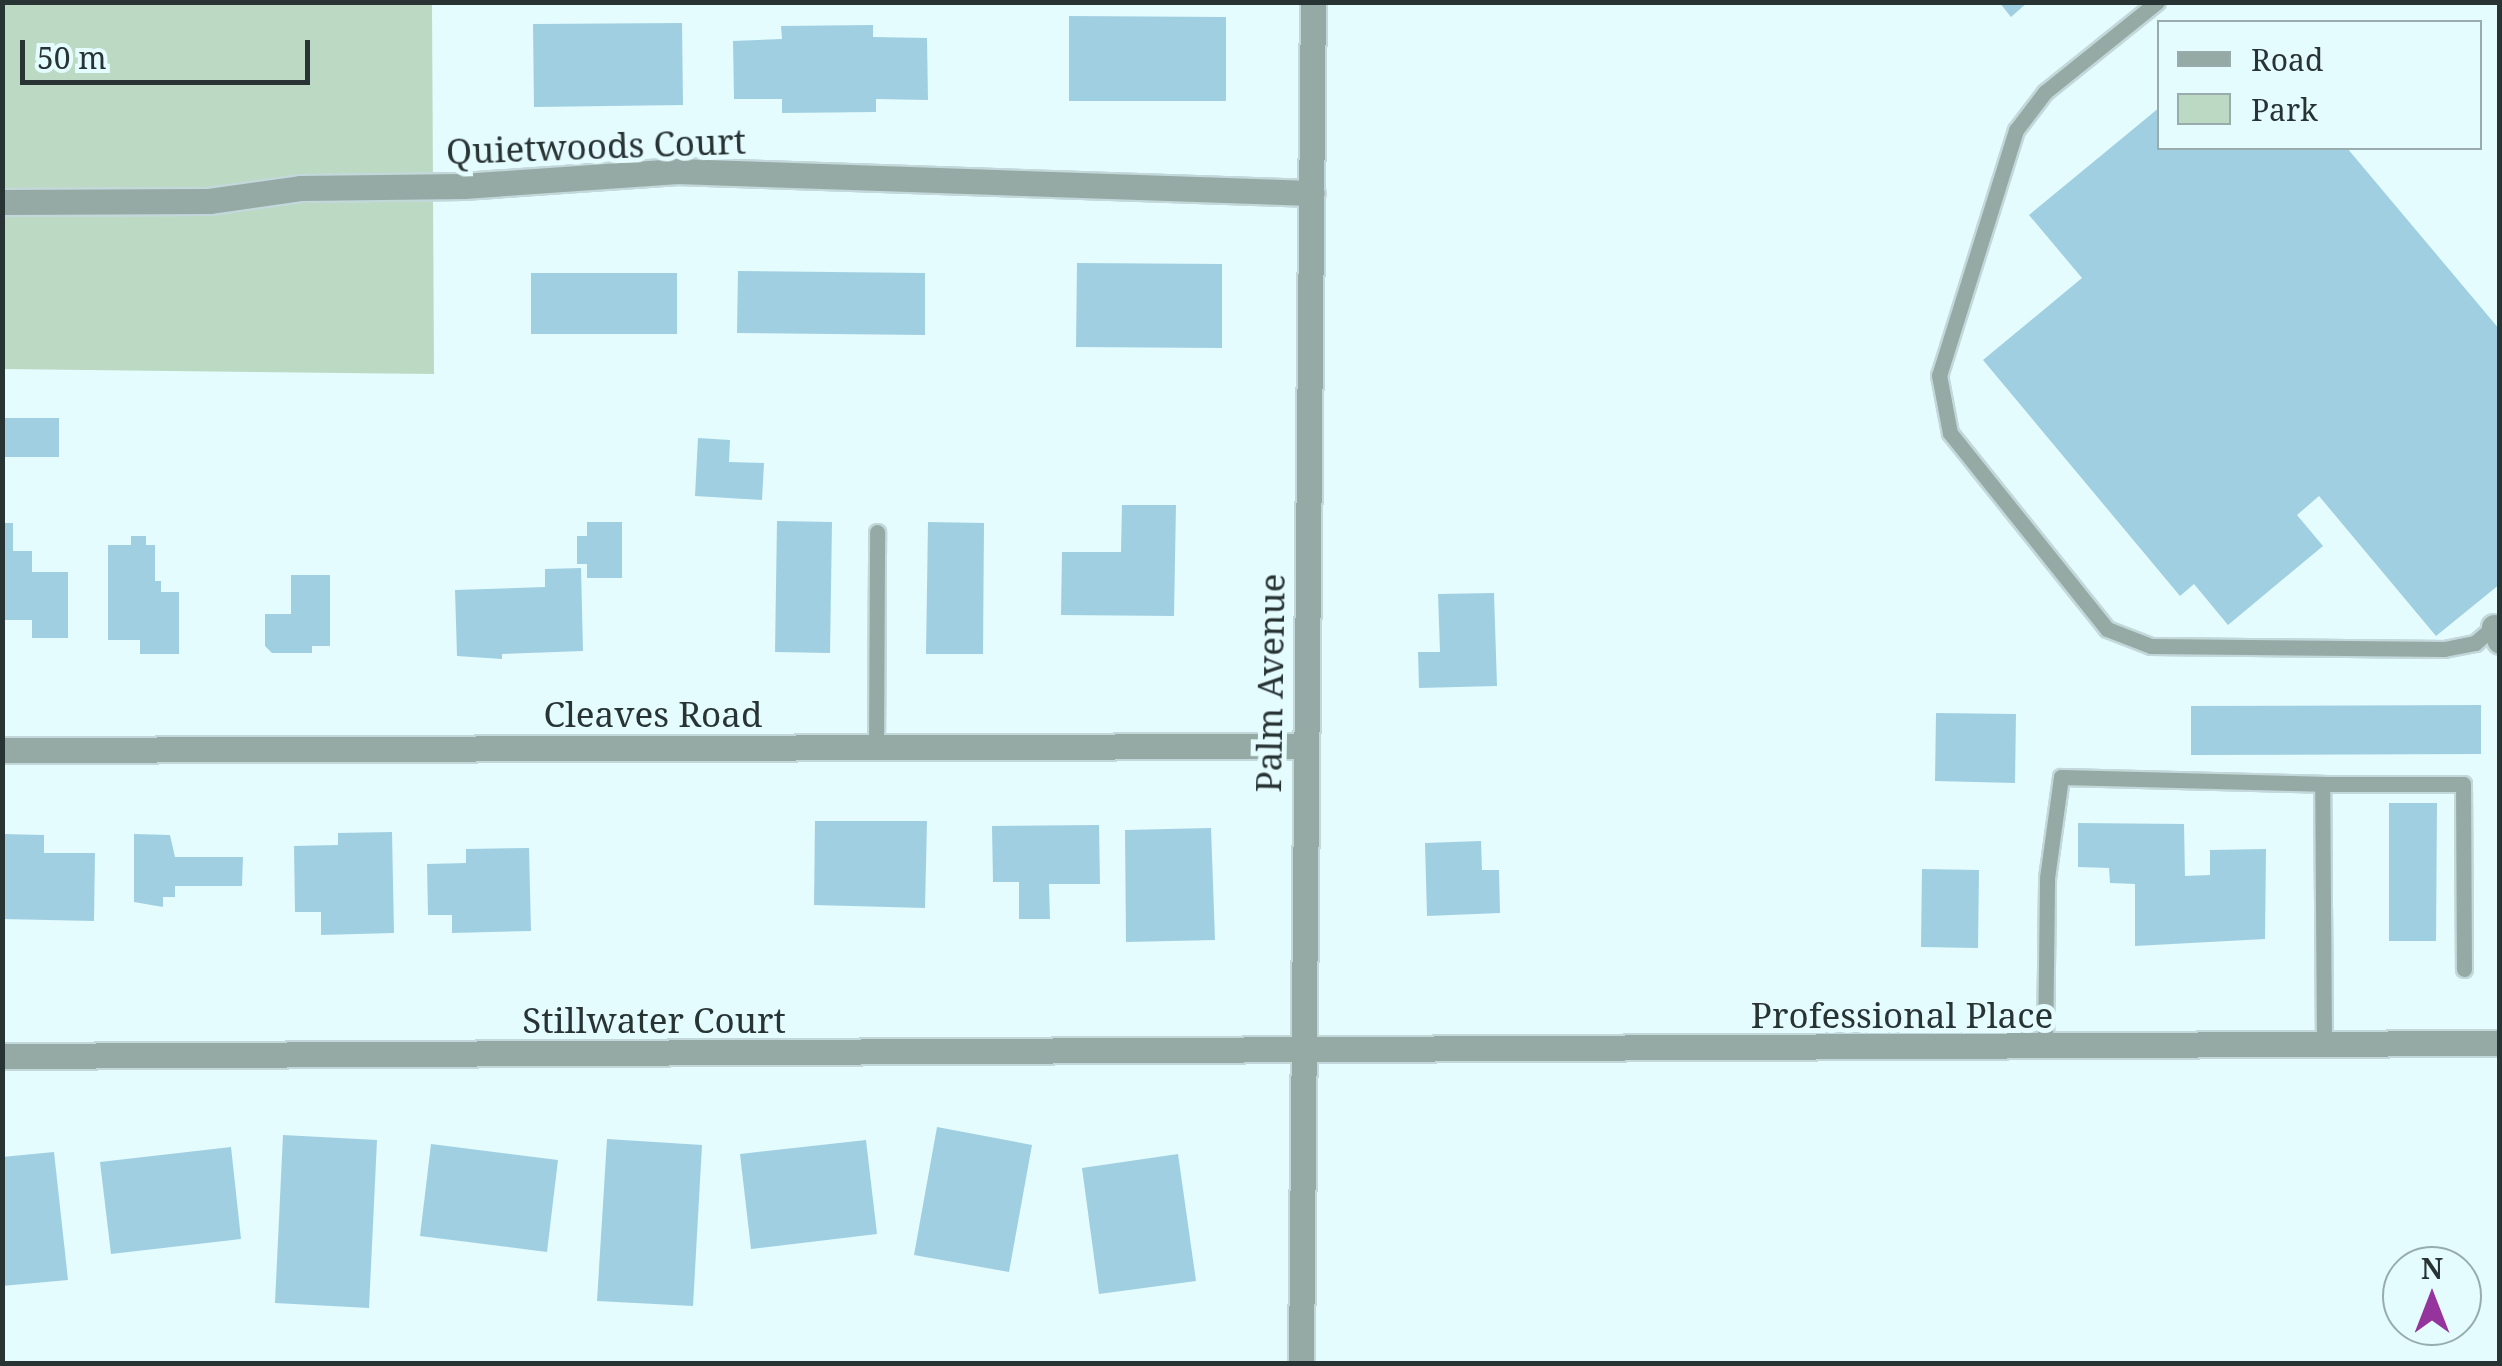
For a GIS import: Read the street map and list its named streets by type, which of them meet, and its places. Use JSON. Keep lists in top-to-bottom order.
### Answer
{
  "streets": {
    "street": [
      "Quietwoods Court",
      "Palm Avenue",
      "Cleaves Road",
      "Professional Place",
      "Stillwater Court"
    ]
  },
  "crossings": [
    ["Quietwoods Court", "Palm Avenue"],
    ["Palm Avenue", "Cleaves Road"],
    ["Palm Avenue", "Professional Place"],
    ["Palm Avenue", "Stillwater Court"],
    ["Professional Place", "Stillwater Court"]
  ],
  "legend": ["Road", "Park"],
  "scale_bar": "50 m",
  "north": "top"
}
